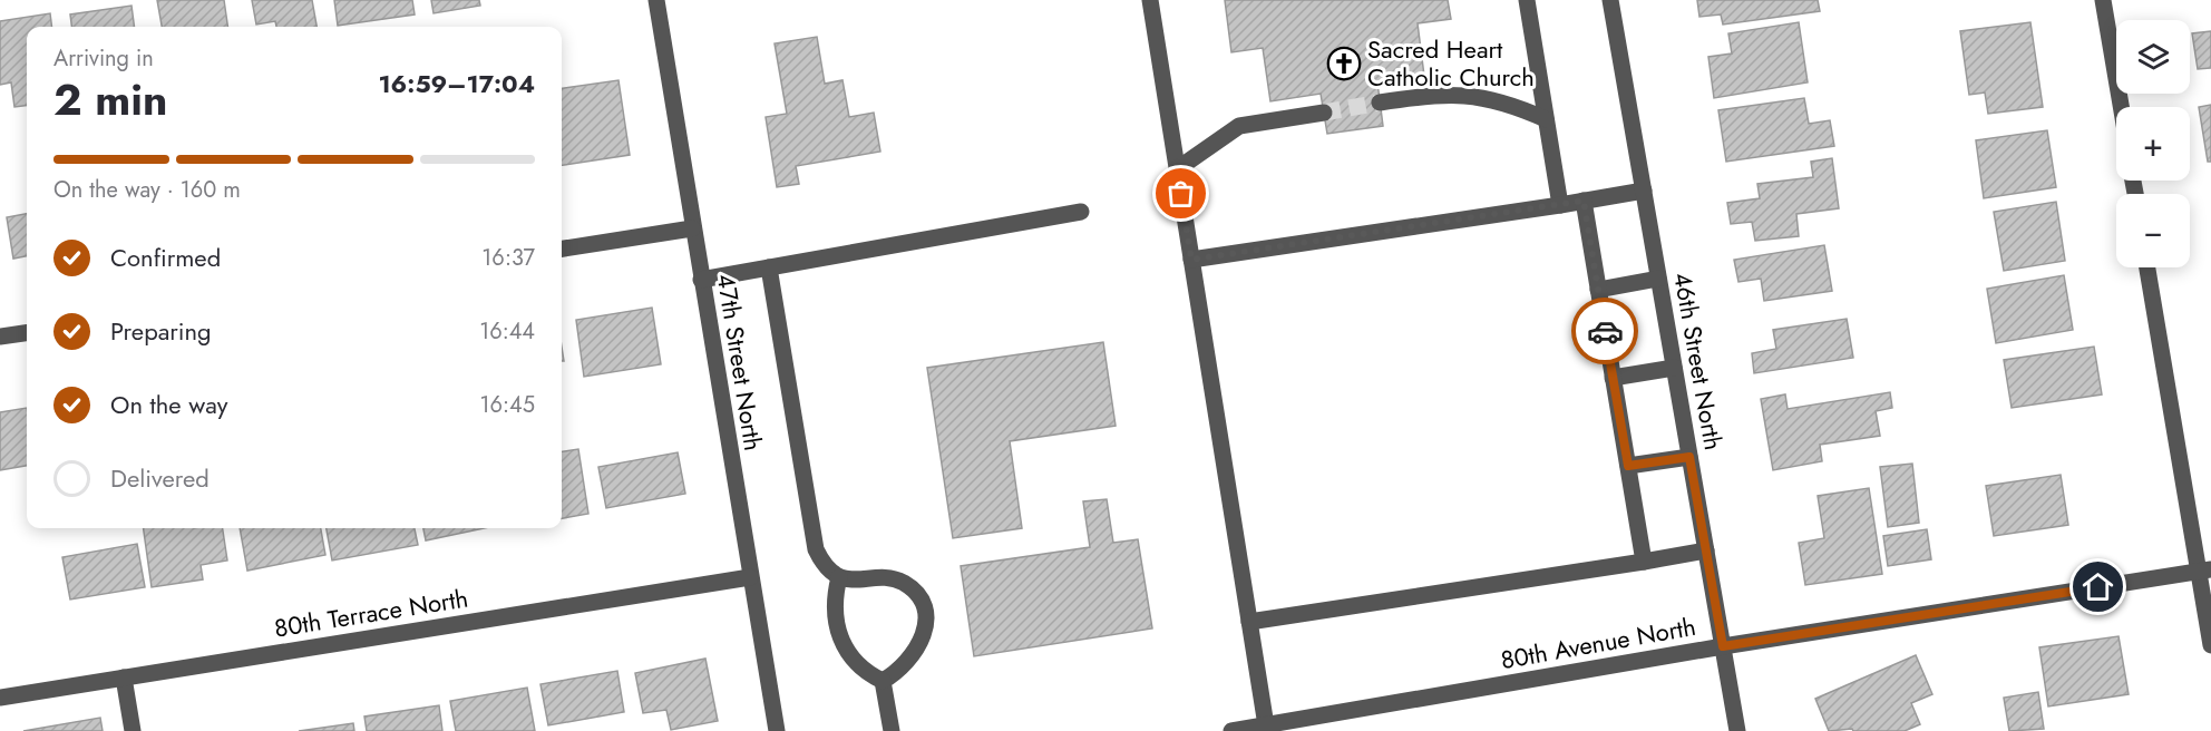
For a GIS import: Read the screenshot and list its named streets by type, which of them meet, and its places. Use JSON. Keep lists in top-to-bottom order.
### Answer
{
  "streets": {
    "street": [
      "46th Street North",
      "47th Street North",
      "80th Terrace North",
      "80th Avenue North"
    ]
  },
  "crossings": [
    ["46th Street North", "80th Avenue North"],
    ["47th Street North", "80th Terrace North"]
  ],
  "places": {
    "church": ["Sacred Heart Catholic Church"]
  },
  "page": {
    "map_buttons": ["+", "−"],
    "heading": ["2 min", "Arriving in", "16:59–17:04"],
    "bar": "On the way · 160 m",
    "list": [
      ["Confirmed", "16:37"],
      ["Preparing", "16:44"],
      ["On the way", "16:45"],
      "Delivered"
    ]
  }
}
